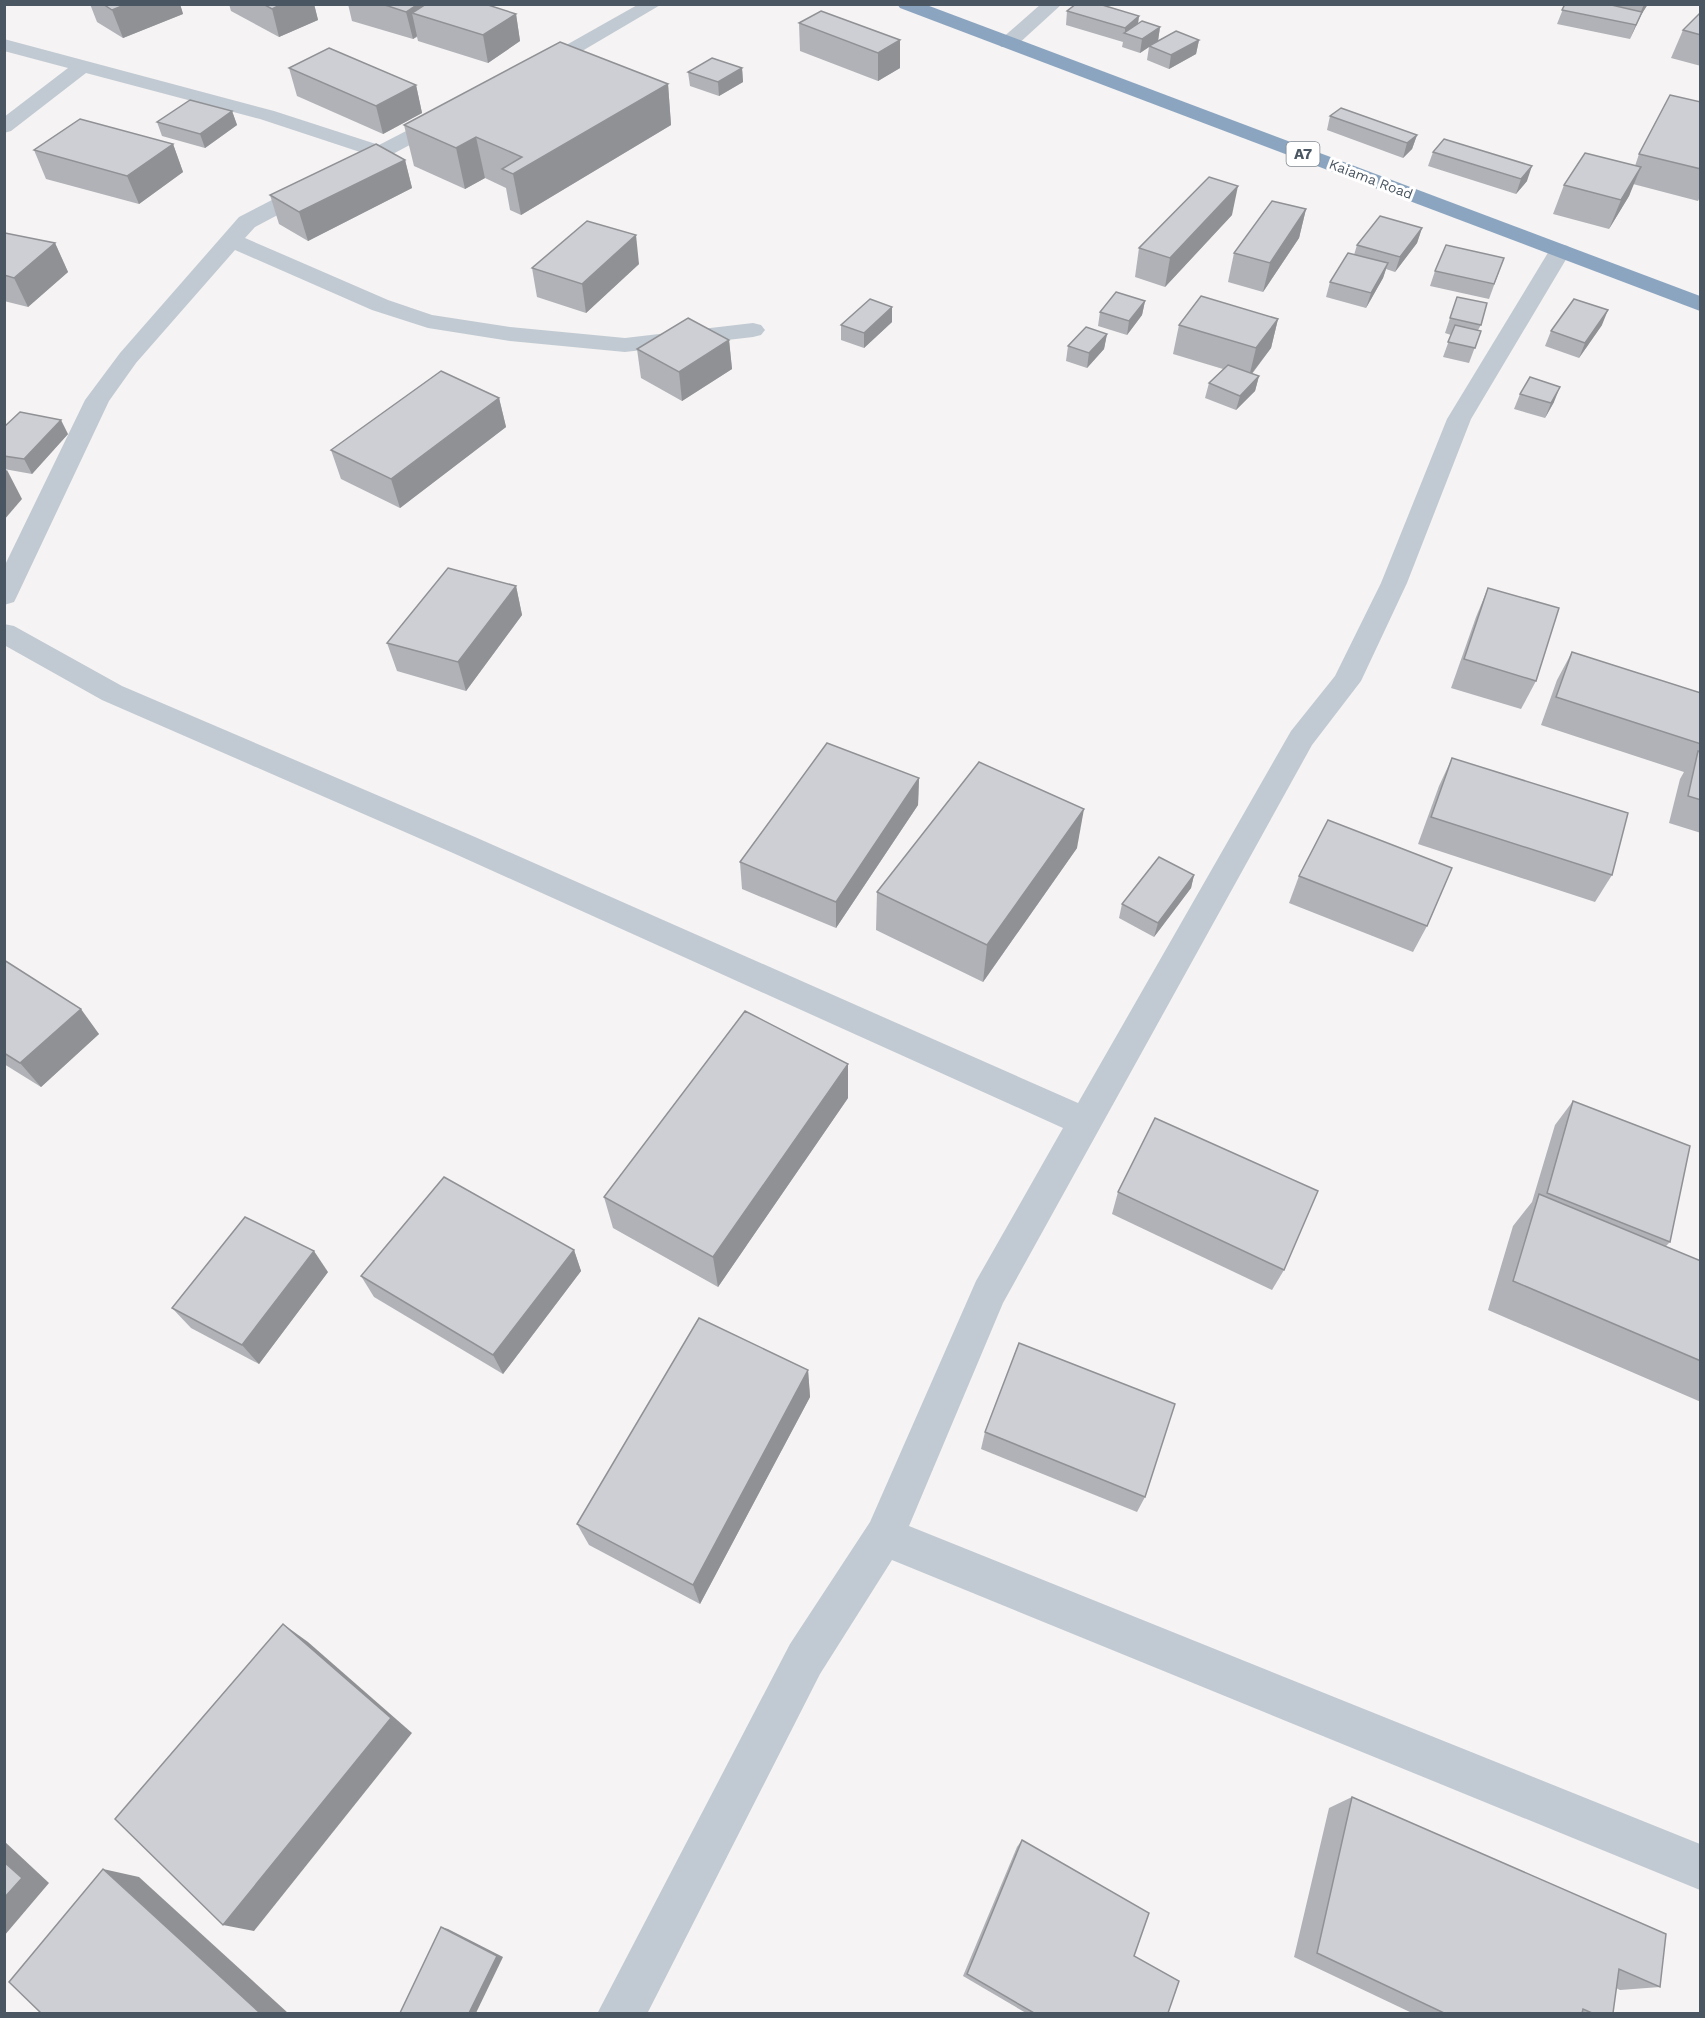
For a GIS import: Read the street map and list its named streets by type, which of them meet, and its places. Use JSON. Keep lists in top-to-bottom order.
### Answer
{
  "streets": {
    "highway": ["A7", "Kaiama Road"]
  }
}
